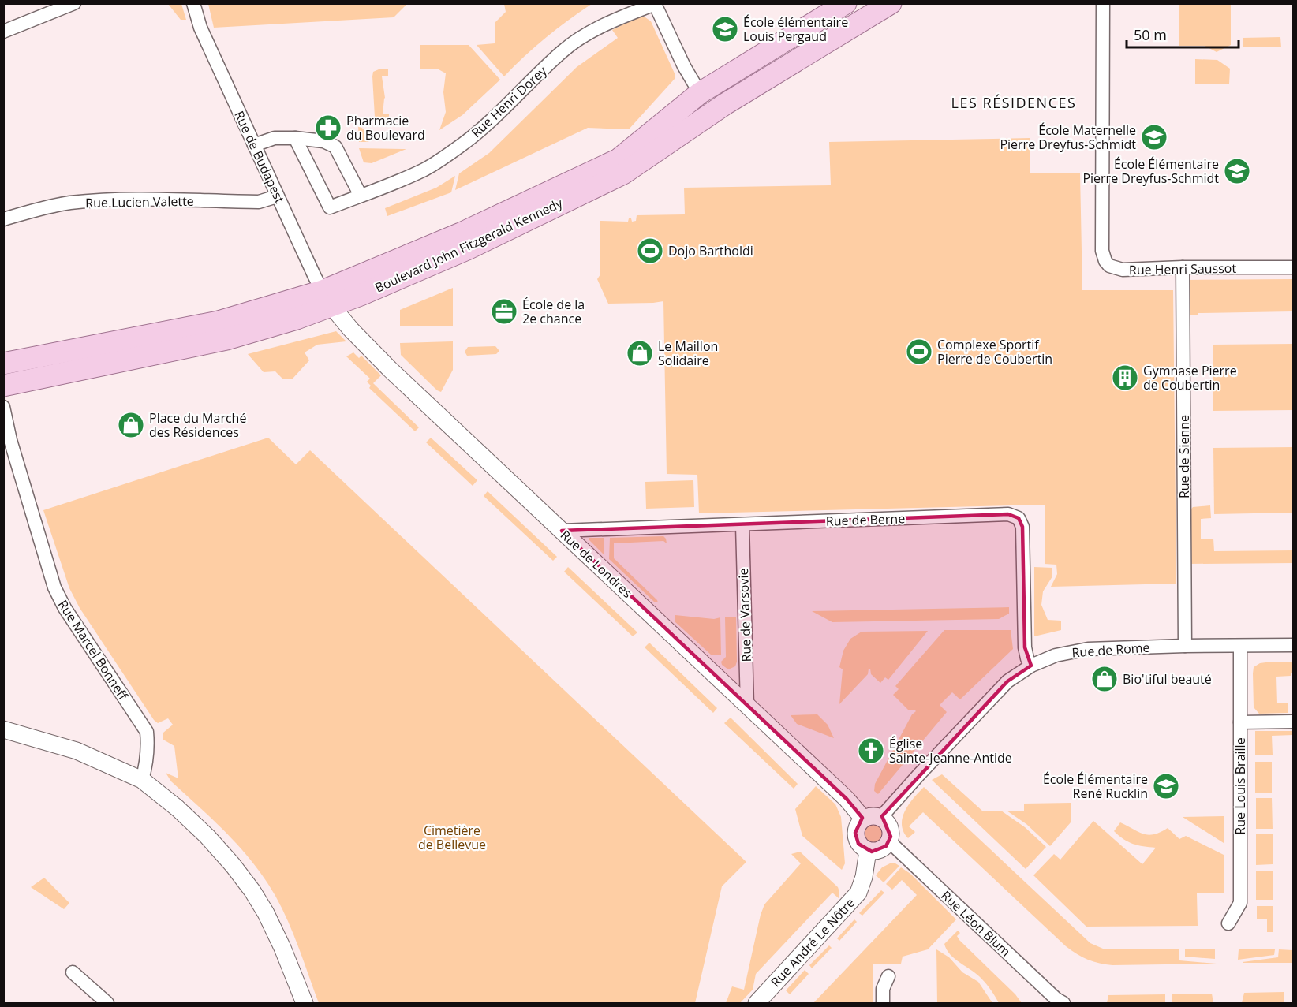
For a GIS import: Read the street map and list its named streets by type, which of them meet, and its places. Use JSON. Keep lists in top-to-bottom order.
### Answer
{
  "streets": {
    "main road": ["Boulevard John Fitzgerald Kennedy"],
    "street": [
      "Rue Henri Dorey",
      "Rue de Budapest",
      "Rue Lucien Valette",
      "Rue Henri Saussot",
      "Rue de Sienne",
      "Rue de Berne",
      "Rue de Londres",
      "Rue de Varsovie",
      "Rue Marcel Bonneff",
      "Rue de Rome",
      "Rue Louis Braille",
      "Rue Léon Blum",
      "Rue André Le Nôtre"
    ]
  },
  "crossings": [
    ["Rue de Budapest", "Rue Lucien Valette"],
    ["Rue de Budapest", "Boulevard John Fitzgerald Kennedy"],
    ["Rue de Budapest", "Rue de Londres"],
    ["Boulevard John Fitzgerald Kennedy", "Rue de Londres"],
    ["Rue Henri Saussot", "Rue de Sienne"],
    ["Rue de Sienne", "Rue de Rome"],
    ["Rue de Berne", "Rue de Londres"],
    ["Rue de Berne", "Rue de Varsovie"],
    ["Rue de Berne", "Rue de Rome"],
    ["Rue de Londres", "Rue de Varsovie"],
    ["Rue de Londres", "Rue de Rome"],
    ["Rue de Londres", "Rue Léon Blum"],
    ["Rue de Londres", "Rue André Le Nôtre"],
    ["Rue de Rome", "Rue Louis Braille"],
    ["Rue de Rome", "Rue Léon Blum"],
    ["Rue de Rome", "Rue André Le Nôtre"],
    ["Rue Léon Blum", "Rue André Le Nôtre"]
  ],
  "districts": ["LES RÉSIDENCES"],
  "parks": ["Cimetière de Bellevue"],
  "places": {
    "school or university": [
      "École élémentaire Louis Pergaud",
      "École Maternelle Pierre Dreyfus-Schmidt",
      "École Élémentaire Pierre Dreyfus-Schmidt",
      "École Élémentaire René Rucklin"
    ],
    "pharmacy": ["Pharmacie du Boulevard"],
    "sports": ["Dojo Bartholdi", "Complexe Sportif Pierre de Coubertin"],
    "office": ["École de la 2e chance"],
    "shop": ["Le Maillon Solidaire", "Place du Marché des Résidences", "Bio'tiful beauté"],
    "building": ["Gymnase Pierre de Coubertin"],
    "church": ["Église Sainte-Jeanne-Antide"]
  },
  "scale_bar": "50 m"
}
